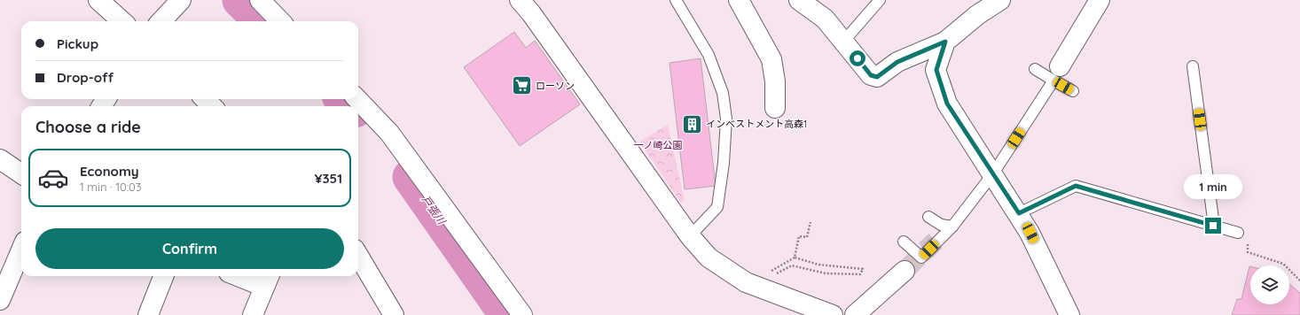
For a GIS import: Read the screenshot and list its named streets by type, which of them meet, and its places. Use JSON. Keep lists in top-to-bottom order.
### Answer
{
  "water": ["戸張川"],
  "parks": ["一ノ崎公園"],
  "places": {
    "supermarket": ["ローソン"],
    "building": ["インベストメント高森1"]
  },
  "page": {
    "banner": ["Pickup", "Drop-off"],
    "heading": "Choose a ride",
    "list": [
      {
        "name": "Economy",
        "note": "1 min · 10:03",
        "value": "¥351"
      }
    ],
    "bubble": "1 min",
    "buttons": "Confirm"
  }
}
